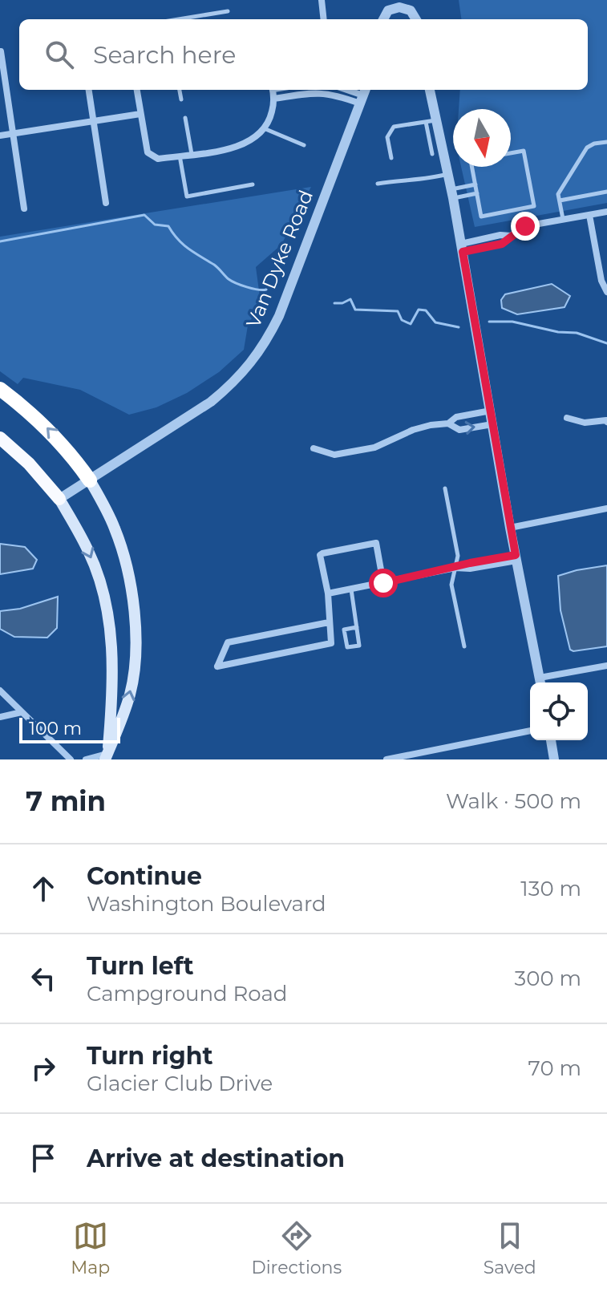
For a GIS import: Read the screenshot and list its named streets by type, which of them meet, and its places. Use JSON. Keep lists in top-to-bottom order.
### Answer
{
  "streets": {
    "street": ["Van Dyke Road"]
  },
  "scale_bar": "100 m",
  "north": "bottom",
  "page": {
    "search": "Search here",
    "scale": "100 m",
    "heading": ["7 min", "Walk · 500 m"],
    "list": [
      ["Continue", "Washington Boulevard", "130 m"],
      ["Turn left", "Campground Road", "300 m"],
      ["Turn right", "Glacier Club Drive", "70 m"],
      "Arrive at destination"
    ],
    "nav": ["Map", "Directions", "Saved"]
  }
}
